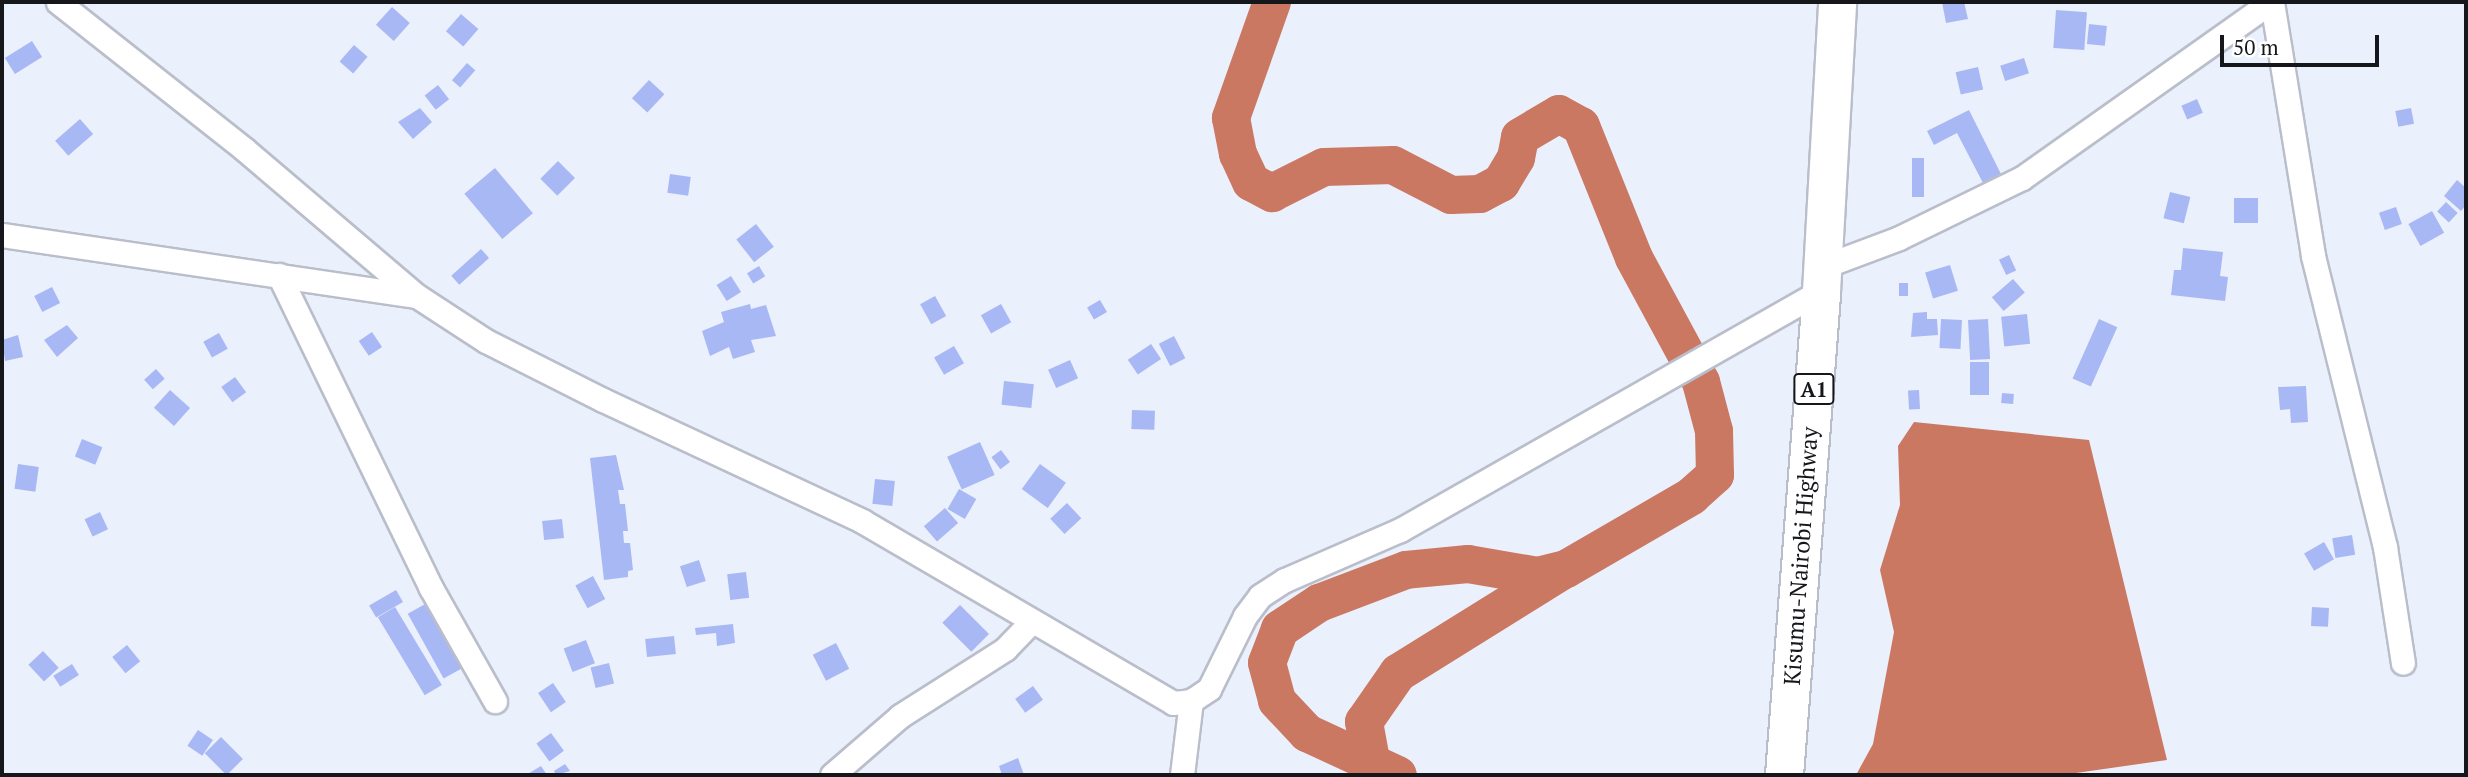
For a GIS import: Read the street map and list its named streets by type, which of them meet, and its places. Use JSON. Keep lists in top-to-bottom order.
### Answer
{
  "streets": {
    "highway": ["A1", "Kisumu-Nairobi Highway"]
  },
  "scale_bar": "50 m"
}
